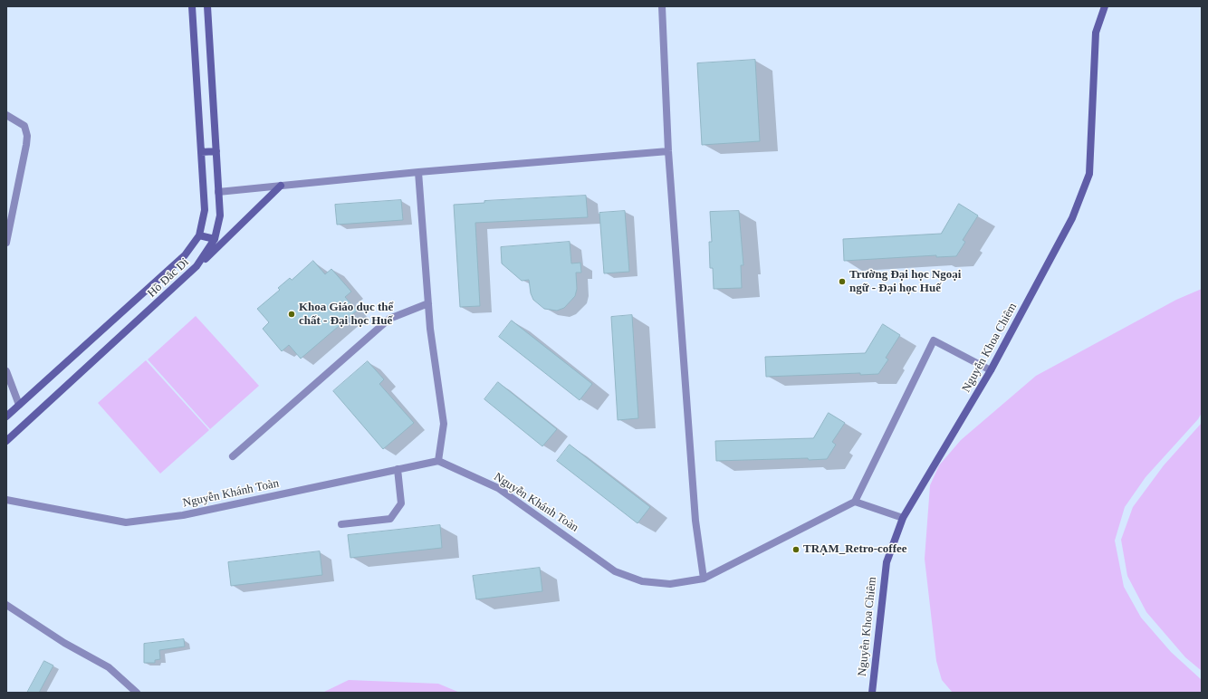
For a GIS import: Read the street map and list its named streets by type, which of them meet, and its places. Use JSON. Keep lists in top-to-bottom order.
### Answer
{
  "streets": {
    "street": ["Hồ Đắc Di", "Nguyễn Khoa Chiêm", "Nguyễn Khánh Toàn"]
  },
  "places": ["Trường Đại học Ngoại ngữ - Đại học Huế", "Khoa Giáo dục thể chất - Đại học Huế", "TRẠM_Retro-coffee"]
}
